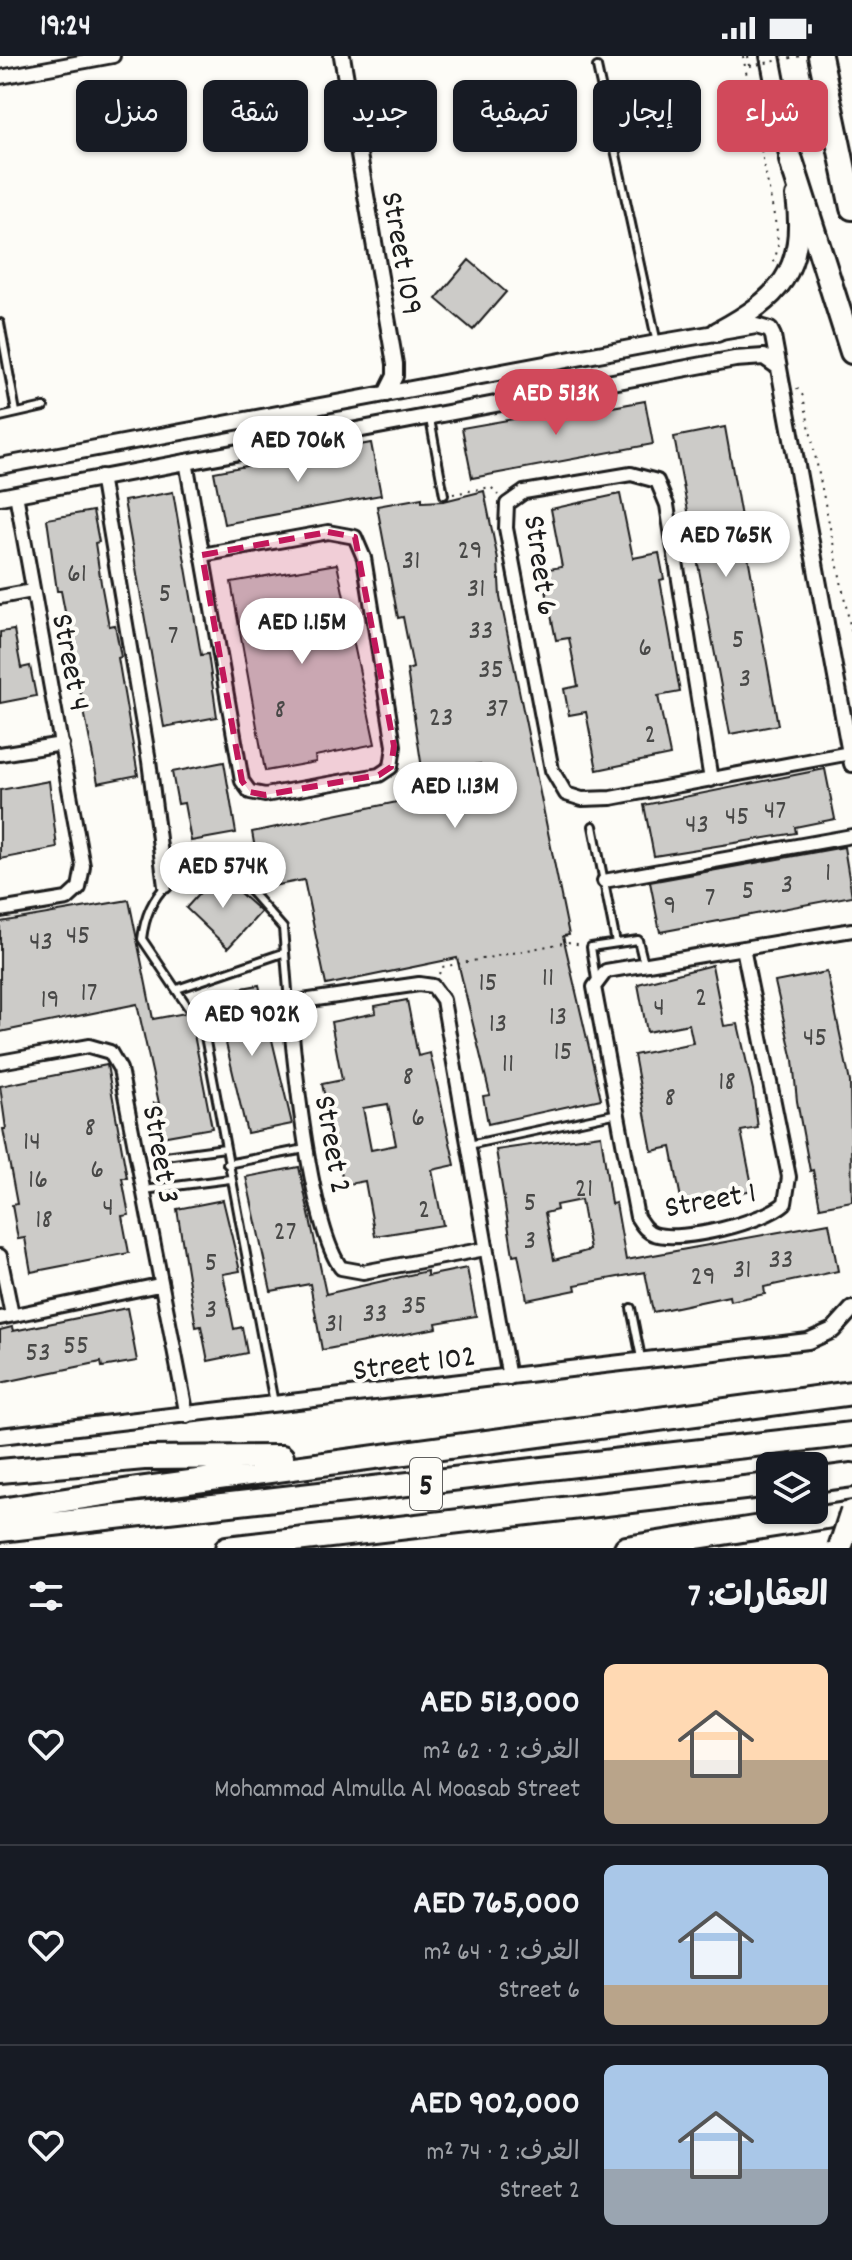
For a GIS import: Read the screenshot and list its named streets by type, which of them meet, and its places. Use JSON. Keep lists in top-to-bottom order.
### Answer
{
  "streets": {
    "highway": ["5"],
    "street": [
      "Street 109",
      "Street 6",
      "Street 4",
      "Street 2",
      "Street 3",
      "Street 1",
      "Street 102"
    ]
  },
  "crossings": [
    ["Street 3", "Street 102"]
  ],
  "house_numbers": [
    "29",
    "31",
    "61",
    "31",
    "5",
    "33",
    "7",
    "5",
    "6",
    "35",
    "3",
    "37",
    "8",
    "23",
    "2",
    "47",
    "45",
    "43",
    "1",
    "3",
    "5",
    "7",
    "9",
    "45",
    "43",
    "11",
    "15",
    "17",
    "2",
    "19",
    "4",
    "13",
    "13",
    "45",
    "15",
    "11",
    "8",
    "18",
    "8",
    "6",
    "8",
    "14",
    "6",
    "16",
    "21",
    "5",
    "4",
    "2",
    "18",
    "27",
    "3",
    "33",
    "5",
    "31",
    "29",
    "35",
    "3",
    "33",
    "31",
    "55",
    "53"
  ],
  "page": {
    "status": "19:24",
    "chip": [
      "شراء",
      "إيجار",
      "تصفية",
      "جديد",
      "شقة",
      "منزل"
    ],
    "price": [
      "AED 513K",
      "AED 706K",
      "AED 765K",
      "AED 1.15M",
      "AED 1.13M",
      "AED 574K",
      "AED 902K"
    ],
    "heading": "العقارات: 7",
    "list": [
      {
        "name": "AED 513,000",
        "note": "الغرف: 2 · 62 m² · Mohammad Almulla Al Moasab Street"
      },
      {
        "name": "AED 765,000",
        "note": "الغرف: 2 · 64 m² · Street 6"
      },
      {
        "name": "AED 902,000",
        "note": "الغرف: 2 · 74 m² · Street 2"
      }
    ]
  }
}
